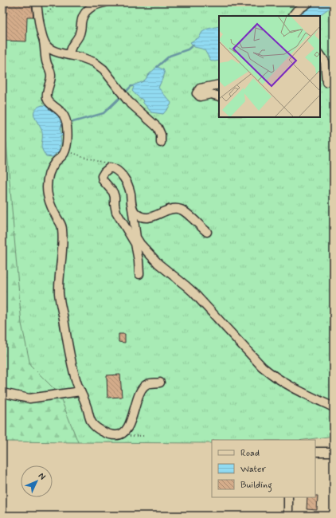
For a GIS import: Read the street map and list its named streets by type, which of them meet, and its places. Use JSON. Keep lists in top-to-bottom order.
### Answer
{
  "legend": ["Road", "Water", "Building"],
  "north": "top right"
}
